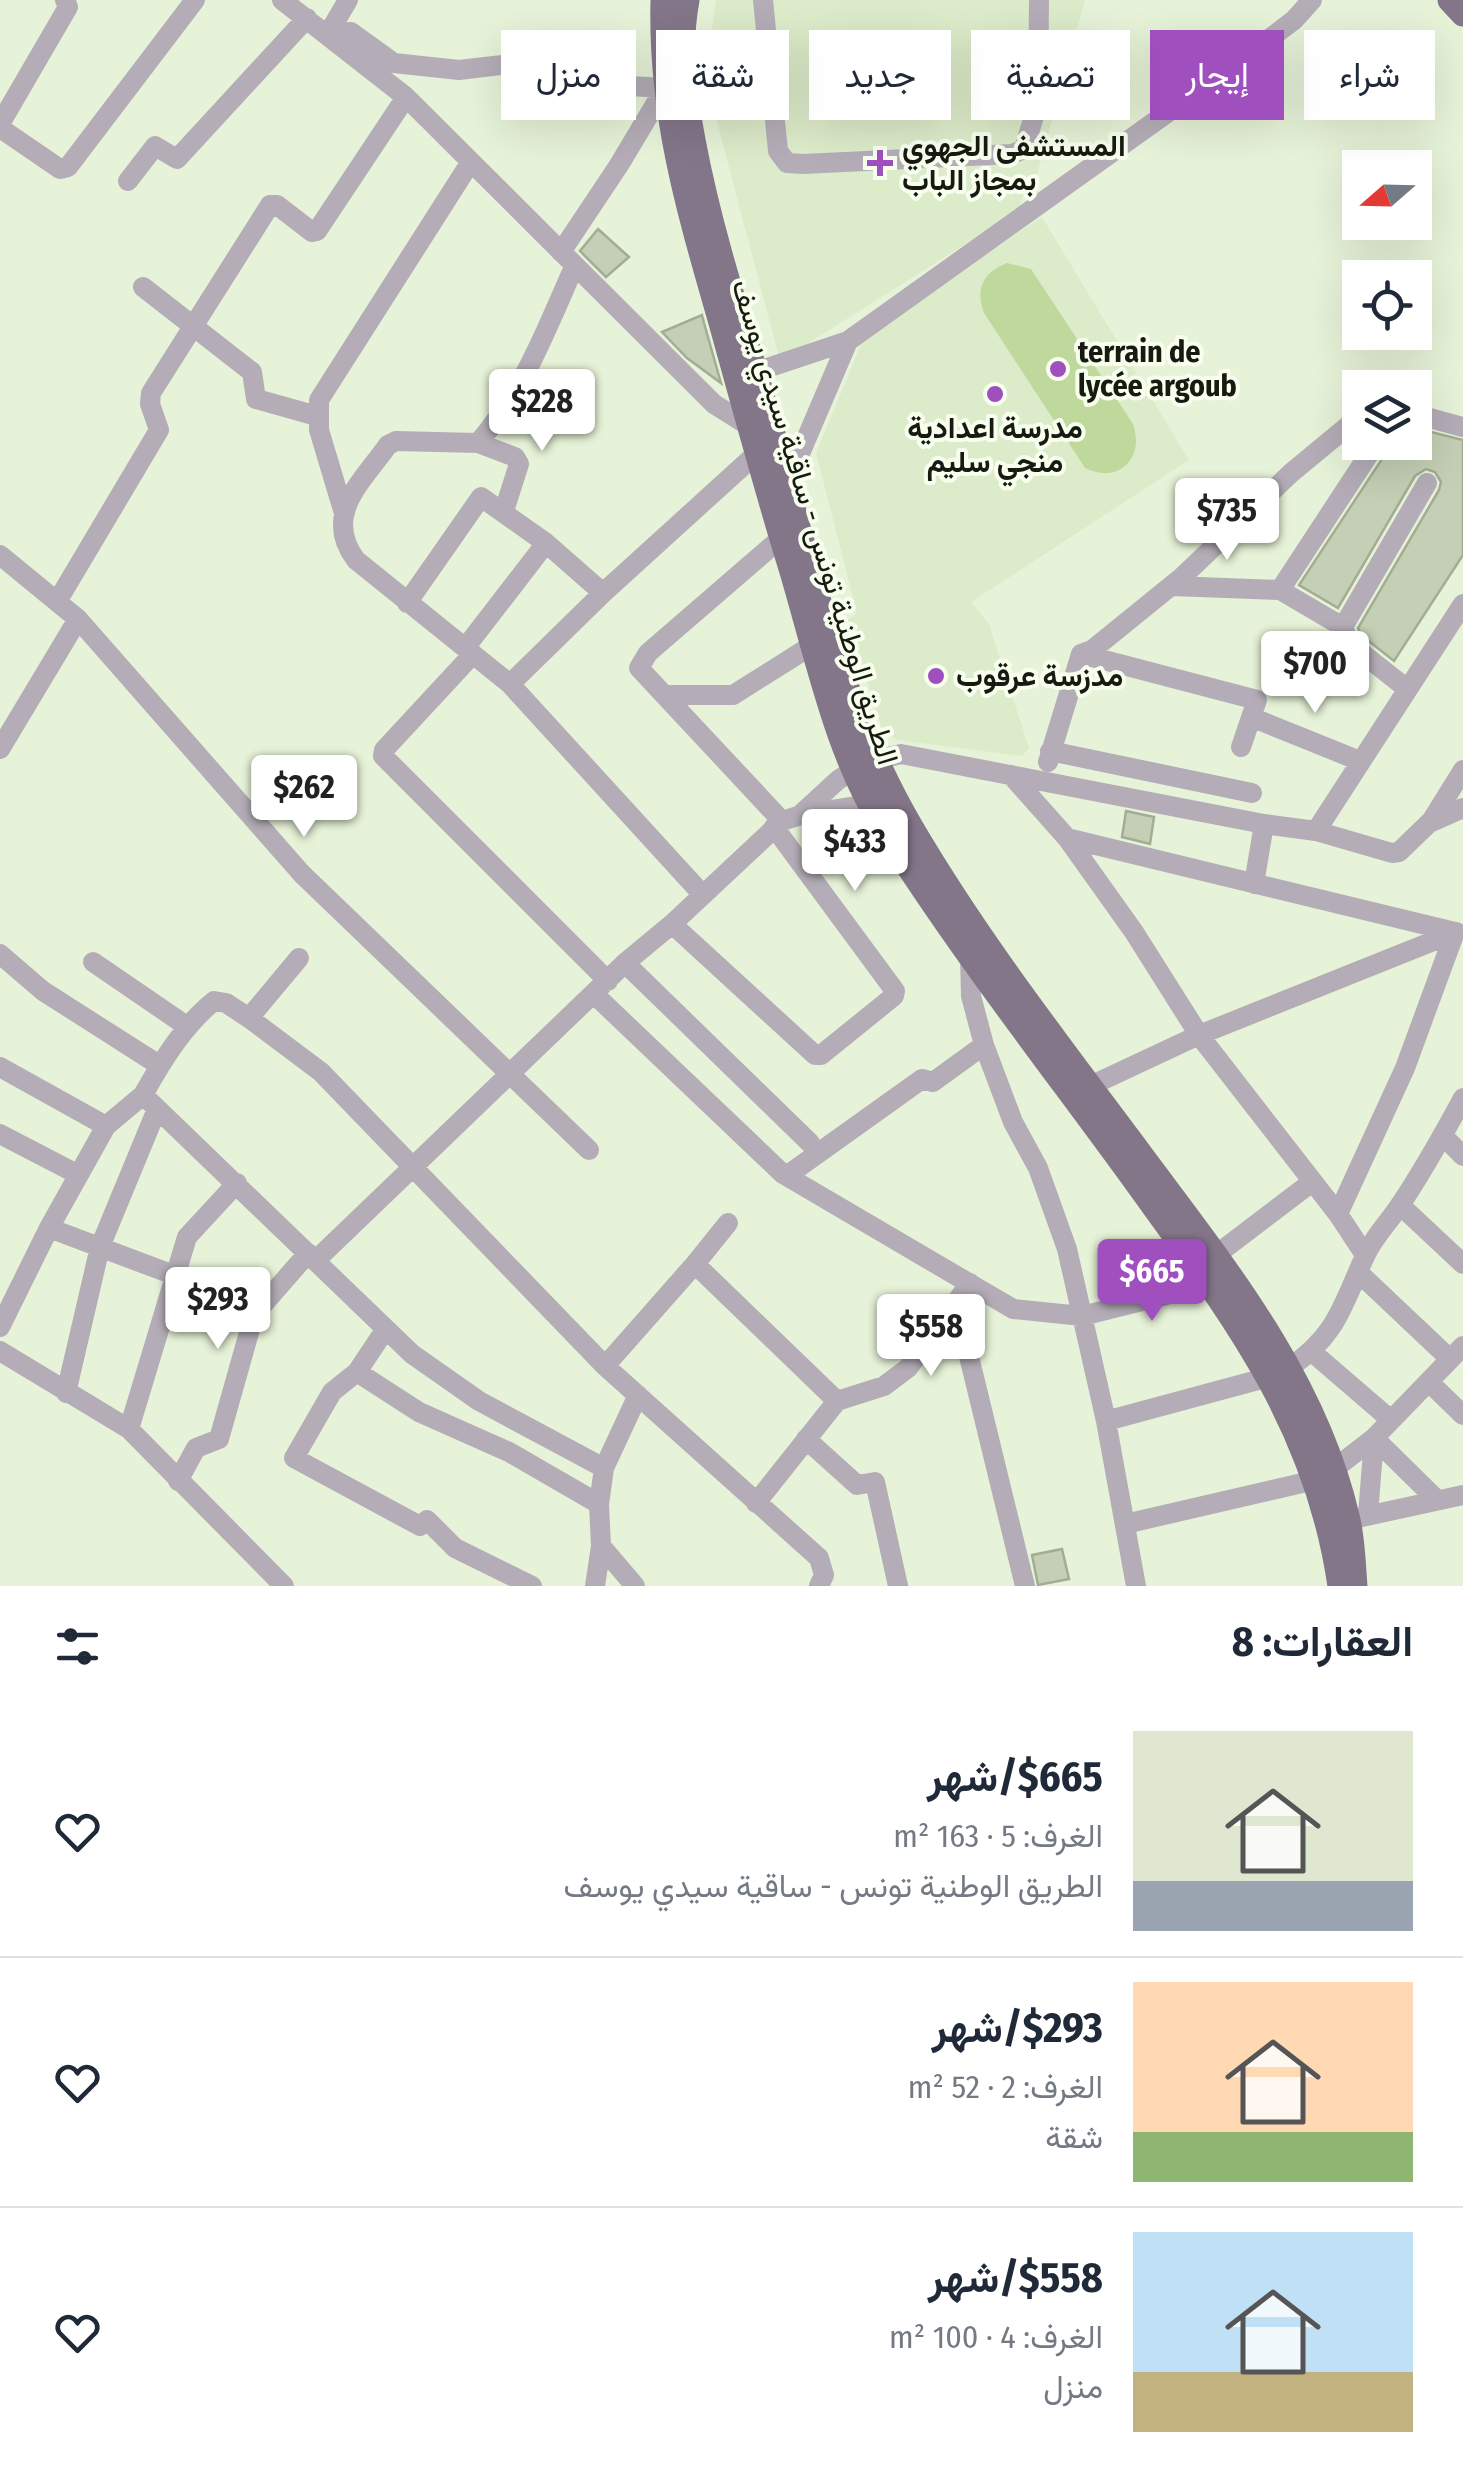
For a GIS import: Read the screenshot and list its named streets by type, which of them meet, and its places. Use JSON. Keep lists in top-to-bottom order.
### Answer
{
  "streets": {
    "main road": ["الطريق الوطنية تونس - ساقية سيدي يوسف"]
  },
  "places": {
    "health": ["المستشفى الجهوي بمجاز الباب"],
    "other": ["terrain de lycée argoub", "مدرسة اعدادية منجي سليم", "مدزسة عرقوب"]
  },
  "north": "left",
  "page": {
    "chip": [
      "شراء",
      "إيجار",
      "تصفية",
      "جديد",
      "شقة",
      "منزل"
    ],
    "price": [
      "$228",
      "$735",
      "$700",
      "$262",
      "$433",
      "$665",
      "$293",
      "$558"
    ],
    "heading": "العقارات: 8",
    "list": [
      {
        "name": "$665/شهر",
        "note": "الغرف: 5 · 163 m² · الطريق الوطنية تونس - ساقية سيدي يوسف"
      },
      {
        "name": "$293/شهر",
        "note": "الغرف: 2 · 52 m² · شقة"
      },
      {
        "name": "$558/شهر",
        "note": "الغرف: 4 · 100 m² · منزل"
      }
    ]
  }
}
